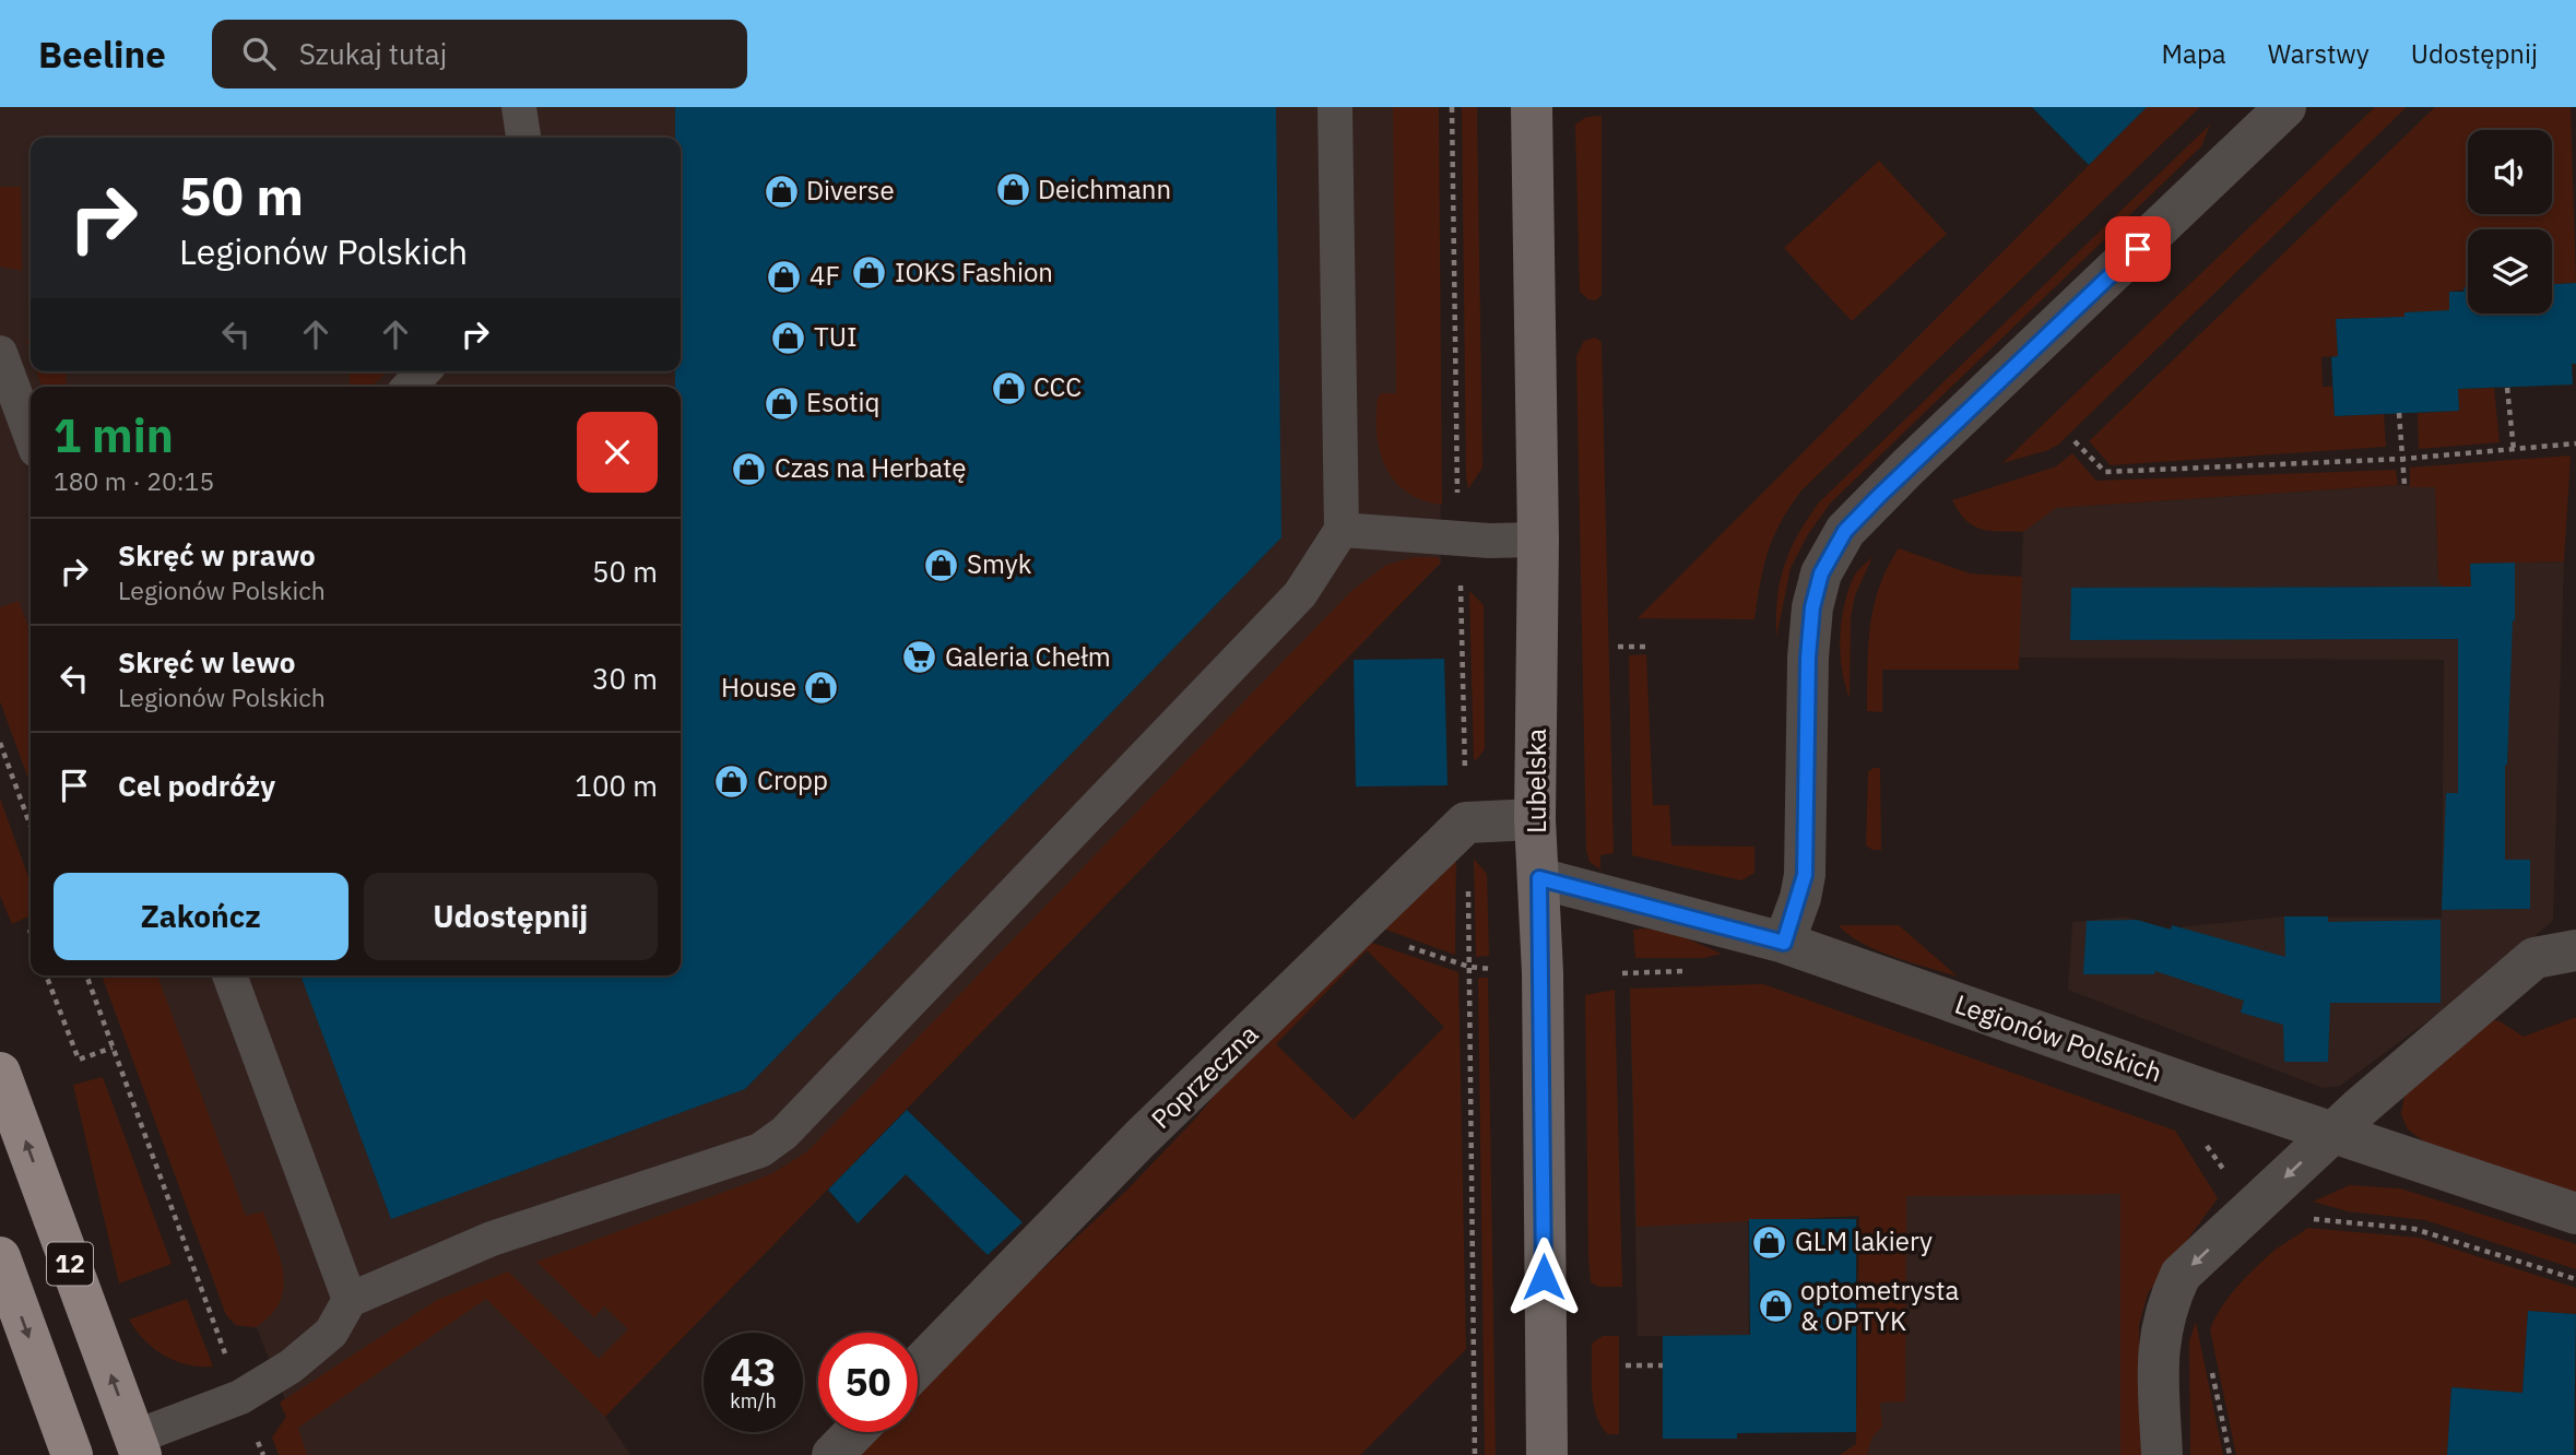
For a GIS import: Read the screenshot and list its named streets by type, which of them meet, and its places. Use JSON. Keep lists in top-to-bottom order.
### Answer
{
  "streets": {
    "highway": ["12"],
    "main road": ["Lubelska"],
    "street": ["Legionów Polskich", "Poprzeczna"]
  },
  "crossings": [
    ["Lubelska", "Legionów Polskich"],
    ["Lubelska", "Poprzeczna"]
  ],
  "places": {
    "shop": [
      "Deichmann",
      "Diverse",
      "IOKS Fashion",
      "4F",
      "TUI",
      "CCC",
      "Esotiq",
      "Czas na Herbatę",
      "Smyk",
      "House",
      "Cropp",
      "GLM lakiery",
      "optometrysta & OPTYK"
    ],
    "supermarket": ["Galeria Chełm"]
  },
  "page": {
    "header": "Beeline",
    "search": "Szukaj tutaj",
    "nav": ["Mapa", "Warstwy", "Udostępnij"],
    "turn": ["50 m", "Legionów Polskich"],
    "heading": ["1 min", "180 m · 20:15"],
    "list": [
      {
        "name": "Skręć w prawo",
        "note": "Legionów Polskich",
        "value": "50 m"
      },
      {
        "name": "Skręć w lewo",
        "note": "Legionów Polskich",
        "value": "30 m"
      },
      {
        "name": "Cel podróży",
        "value": "100 m"
      }
    ],
    "buttons": ["Zakończ", "Udostępnij"],
    "speed": "43 km/h",
    "limit": "50"
  }
}
